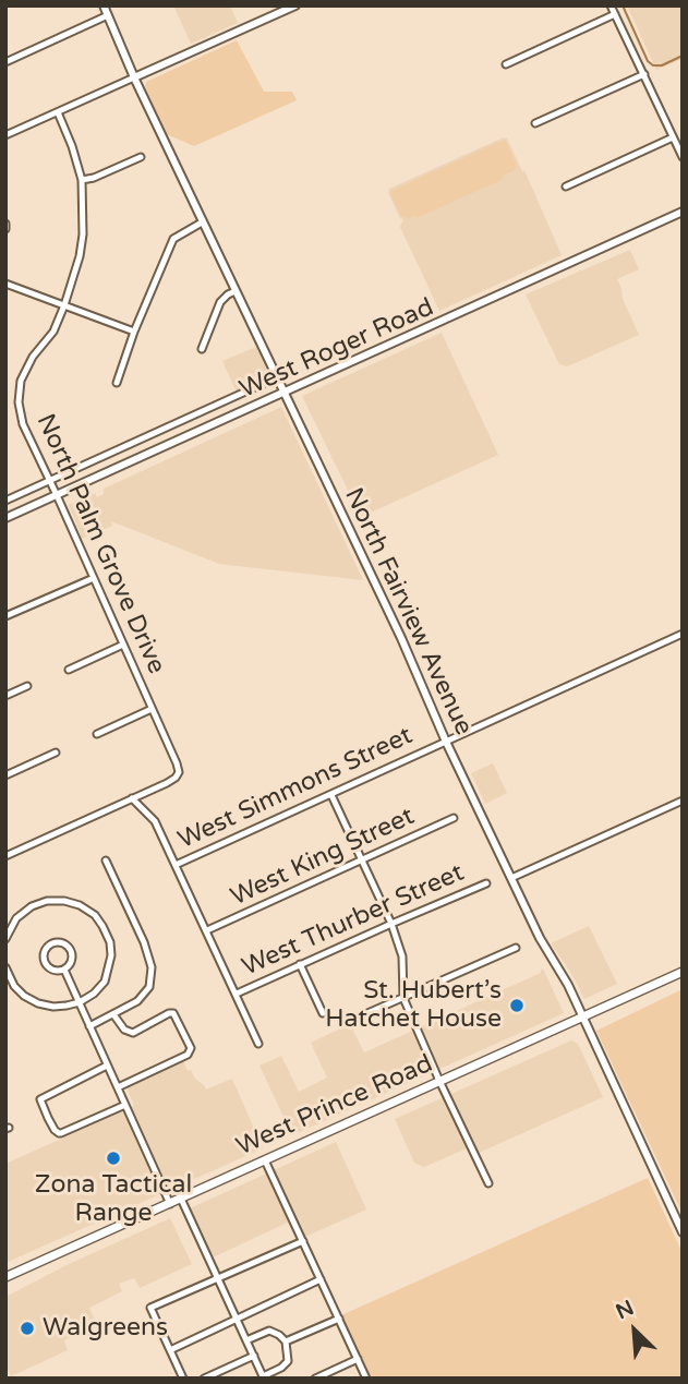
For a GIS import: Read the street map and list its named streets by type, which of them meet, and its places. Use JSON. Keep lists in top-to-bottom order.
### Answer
{
  "streets": {
    "main road": ["West Prince Road"],
    "street": [
      "West Roger Road",
      "North Palm Grove Drive",
      "North Fairview Avenue",
      "West Simmons Street",
      "West King Street",
      "West Thurber Street"
    ]
  },
  "crossings": [
    ["West Roger Road", "North Palm Grove Drive"],
    ["West Roger Road", "North Fairview Avenue"],
    ["North Fairview Avenue", "West Simmons Street"],
    ["North Fairview Avenue", "West Prince Road"]
  ],
  "places": ["St. Hubert’s Hatchet House", "Zona Tactical Range", "Walgreens"],
  "north": "top left"
}
